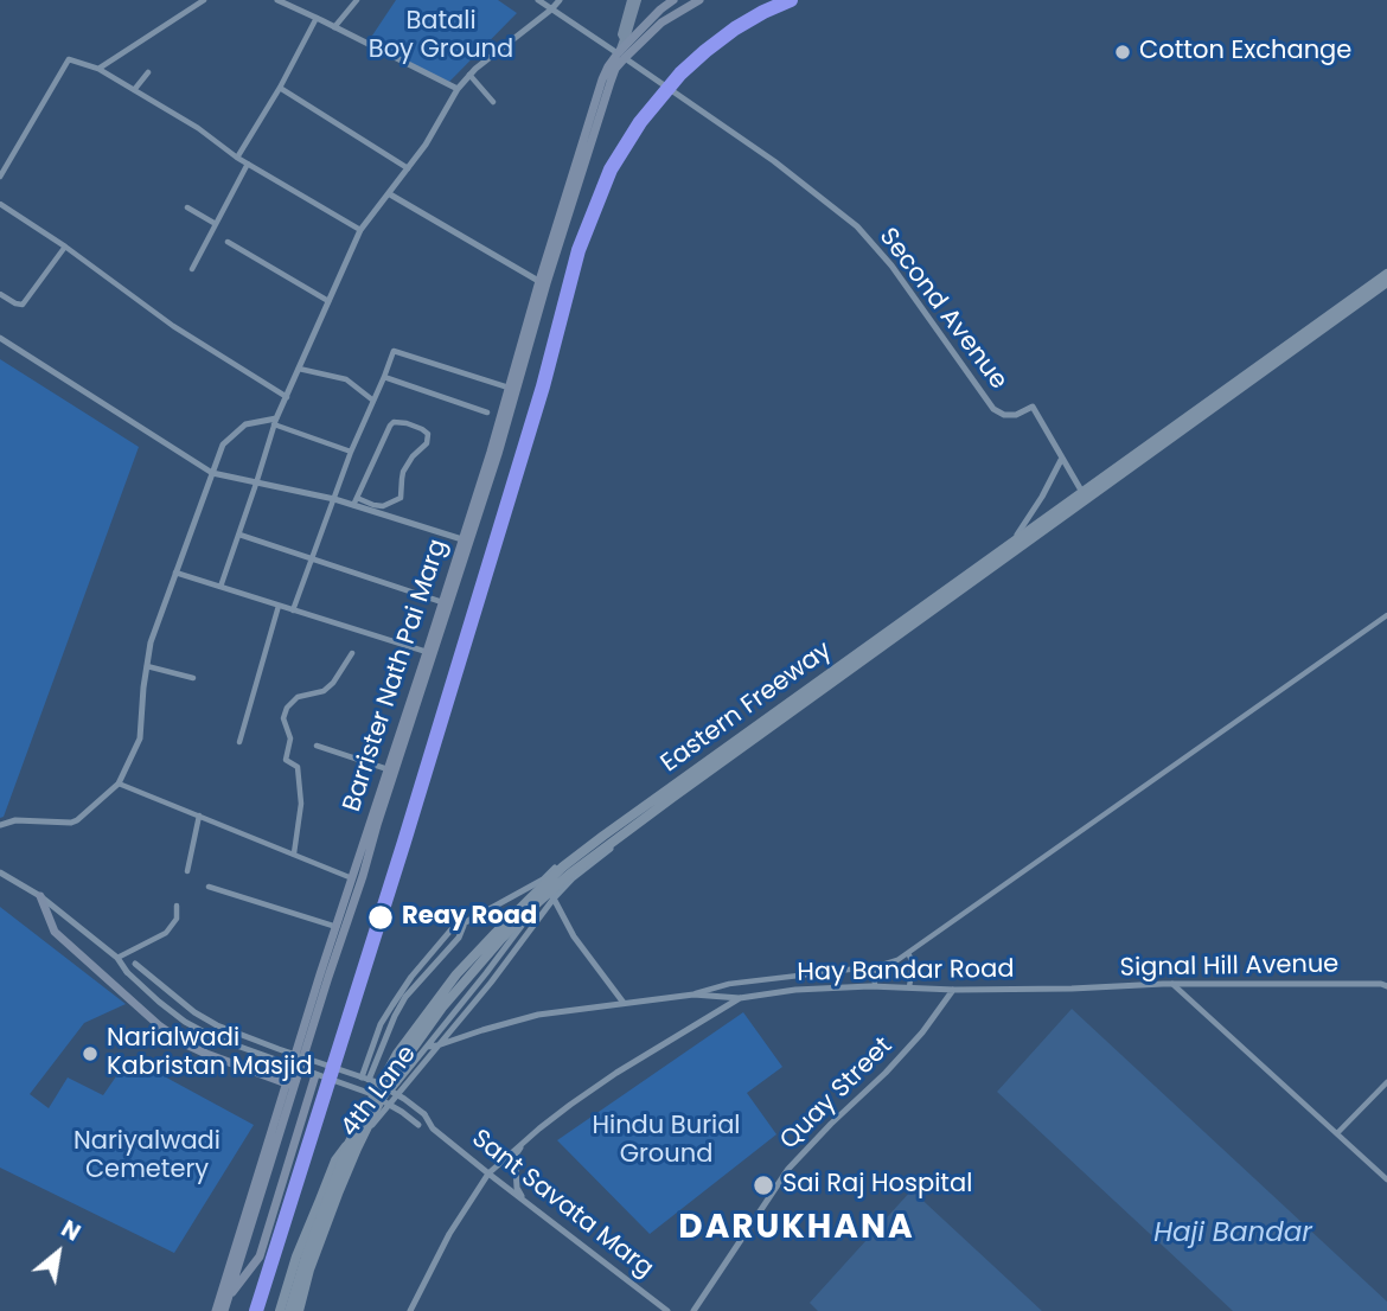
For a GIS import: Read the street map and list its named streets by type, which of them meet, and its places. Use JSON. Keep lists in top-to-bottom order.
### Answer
{
  "streets": {
    "highway": ["Eastern Freeway"],
    "main road": ["Barrister Nath Pai Marg"],
    "street": [
      "Second Avenue",
      "Signal Hill Avenue",
      "Hay Bandar Road",
      "4th Lane",
      "Quay Street",
      "Sant Savata Marg"
    ]
  },
  "crossings": [
    ["Second Avenue", "Barrister Nath Pai Marg"],
    ["Eastern Freeway", "4th Lane"],
    ["Signal Hill Avenue", "Hay Bandar Road"],
    ["Hay Bandar Road", "4th Lane"],
    ["Hay Bandar Road", "Quay Street"]
  ],
  "districts": ["DARUKHANA"],
  "water": ["Haji Bandar"],
  "parks": ["Batali Boy Ground", "Hindu Burial Ground", "Nariyalwadi Cemetery"],
  "places": [
    "Cotton Exchange",
    "Reay Road",
    "Narialwadi Kabristan Masjid",
    "Sai Raj Hospital"
  ],
  "north": "top right"
}
